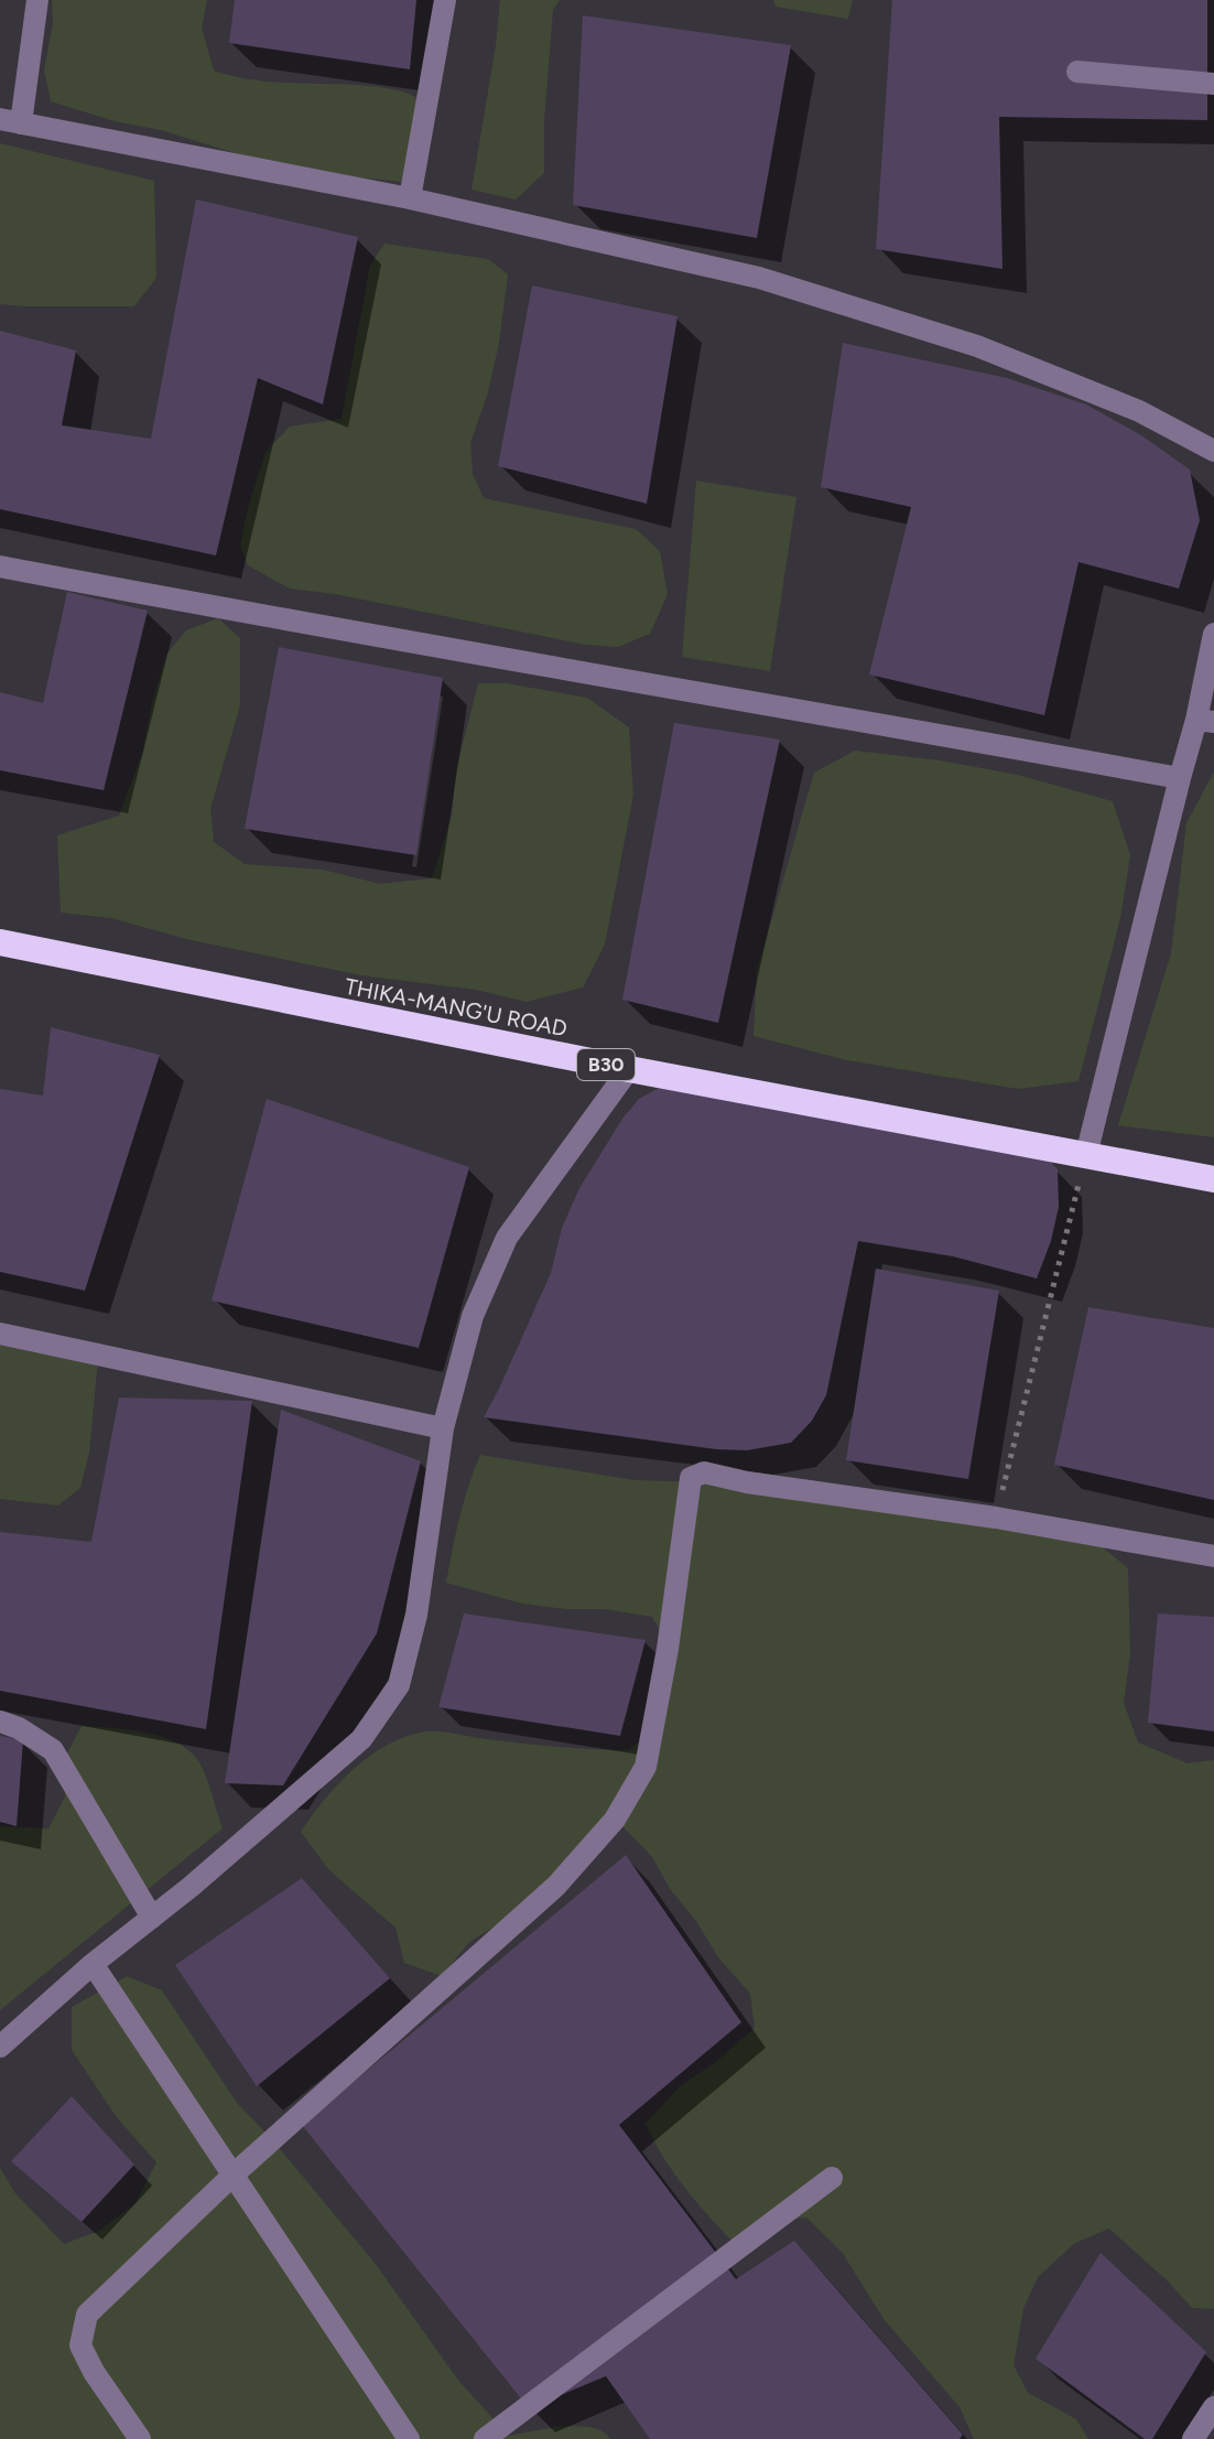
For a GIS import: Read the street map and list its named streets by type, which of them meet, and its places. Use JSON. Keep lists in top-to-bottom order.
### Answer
{
  "streets": {
    "highway": ["THIKA-MANG'U ROAD", "B30"]
  }
}
